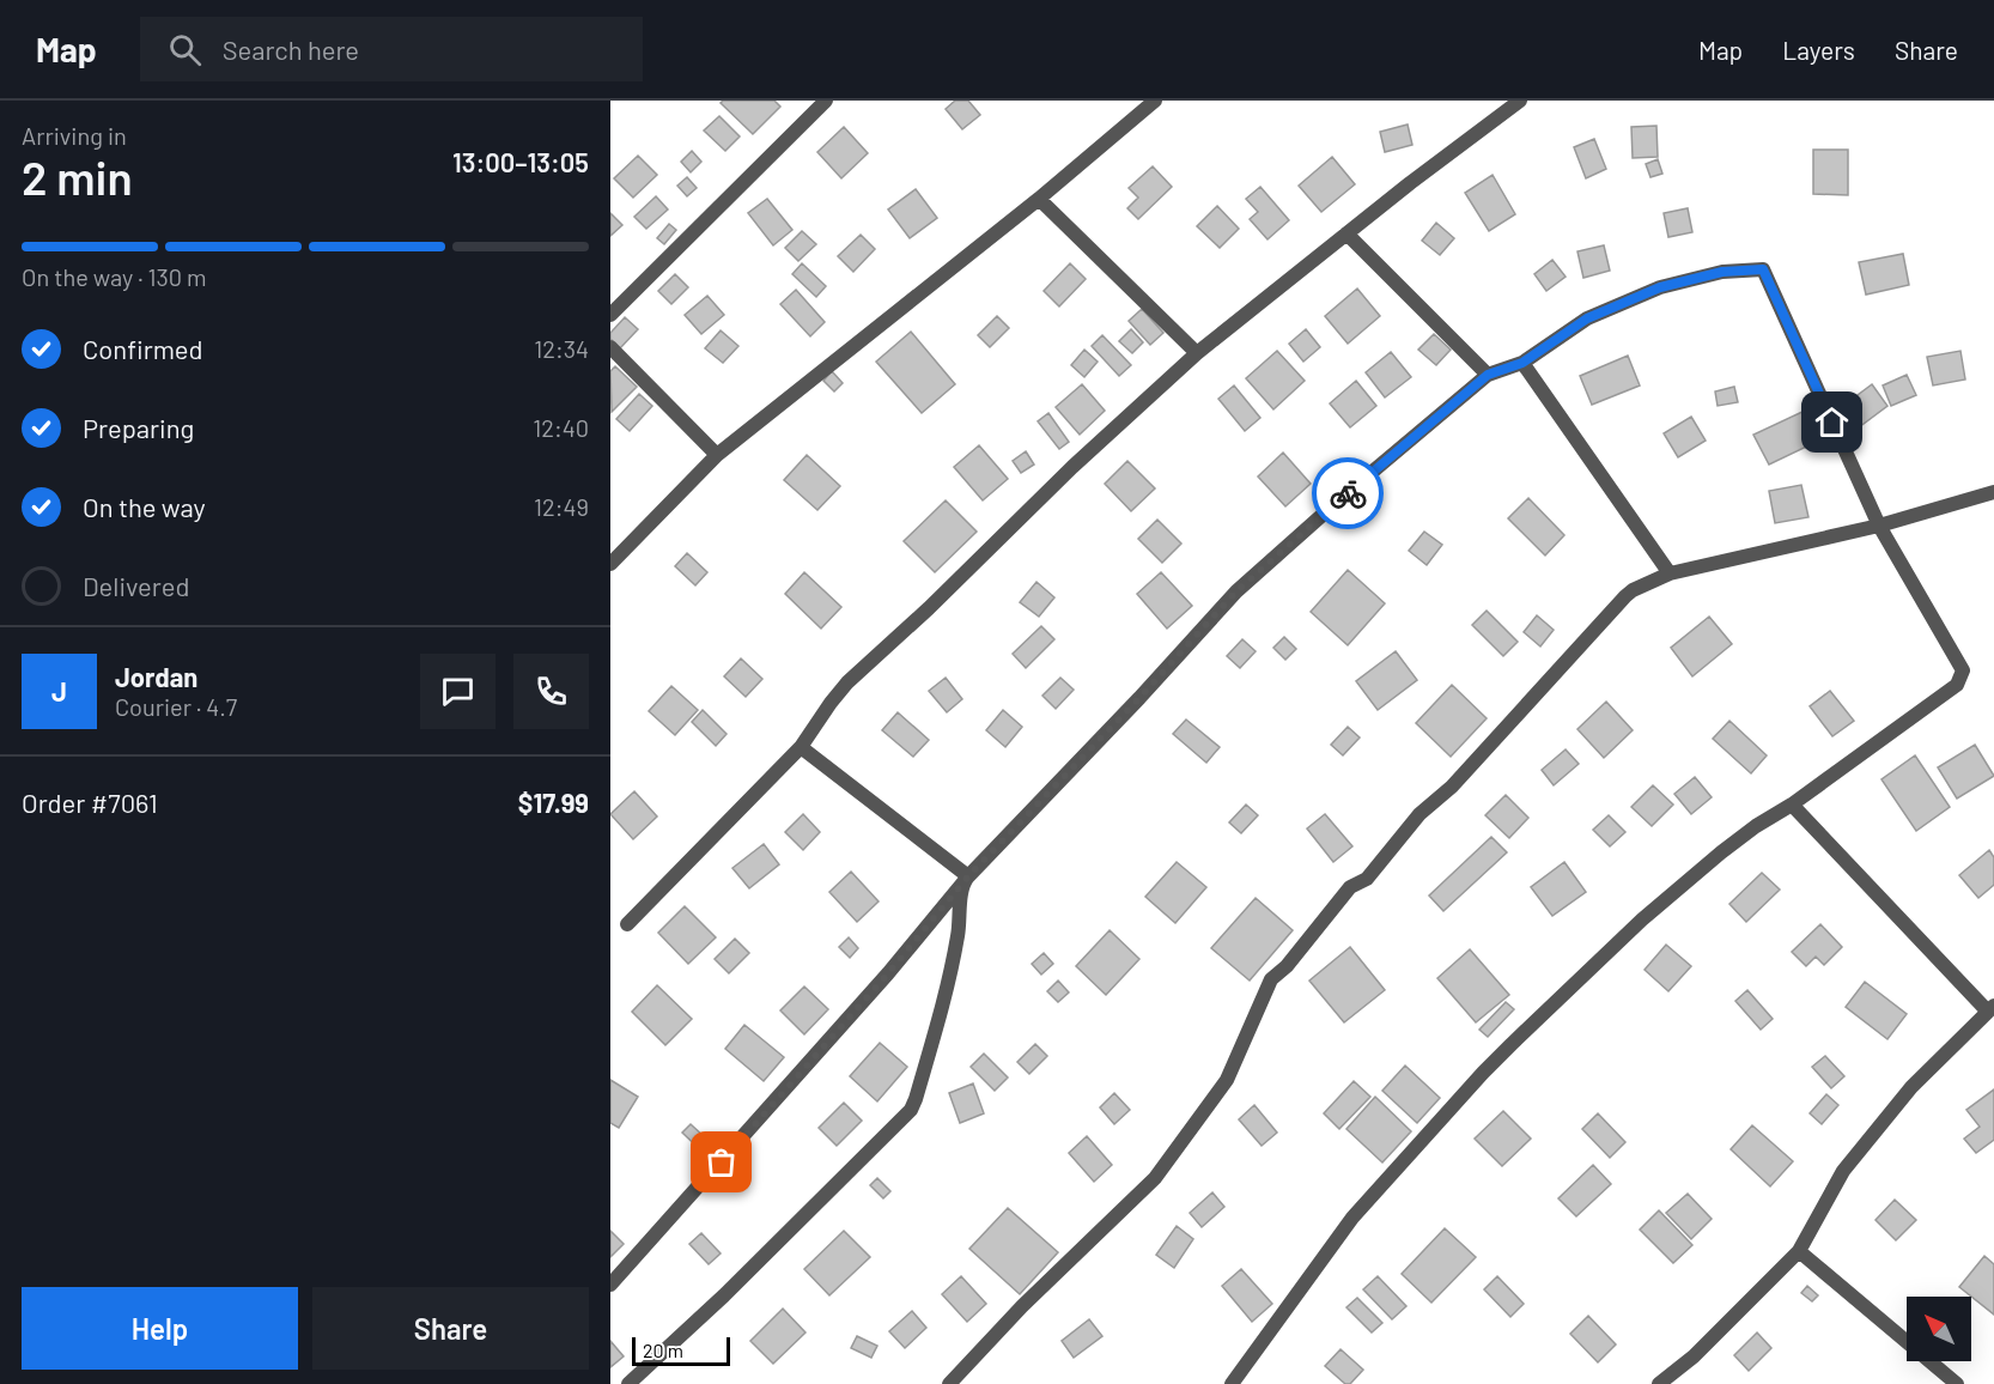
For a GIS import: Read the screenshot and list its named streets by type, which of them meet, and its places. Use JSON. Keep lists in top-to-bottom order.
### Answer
{
  "scale_bar": "20 m",
  "north": "top left",
  "page": {
    "header": "Map",
    "search": "Search here",
    "nav": ["Map", "Layers", "Share"],
    "heading": ["2 min", "Arriving in", "13:00–13:05"],
    "panel": [
      "Jordan",
      "Courier · 4.7",
      "Order #7061",
      "$17.99"
    ],
    "bar": "On the way · 130 m",
    "list": [
      ["Confirmed", "12:34"],
      ["Preparing", "12:40"],
      ["On the way", "12:49"],
      "Delivered"
    ],
    "round": "J",
    "buttons": ["Help", "Share"],
    "scale": "20 m"
  }
}
